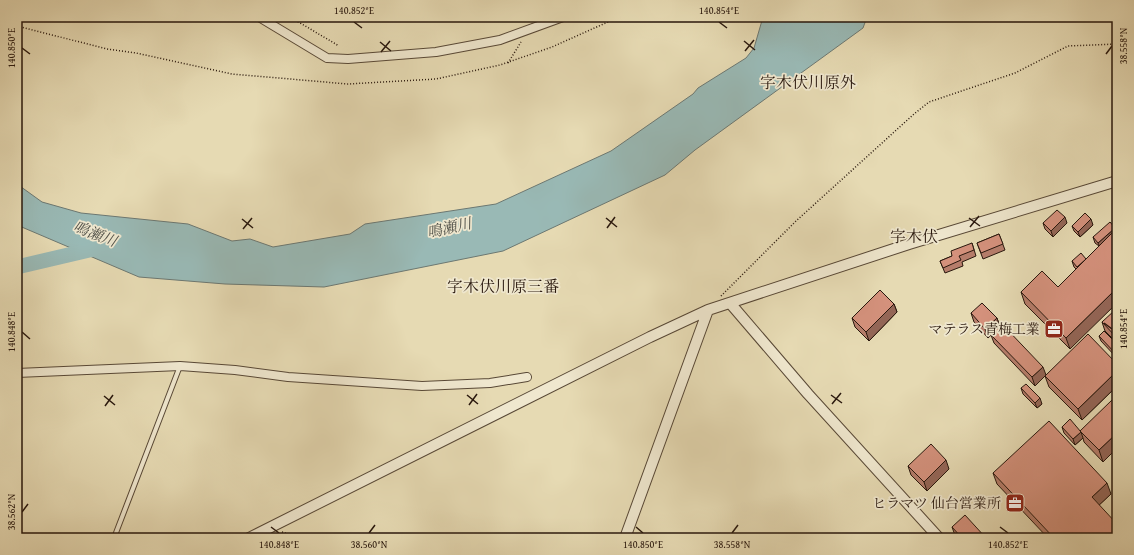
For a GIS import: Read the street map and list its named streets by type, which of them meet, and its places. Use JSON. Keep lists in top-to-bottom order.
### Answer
{
  "districts": ["字木伏川原外", "字木伏", "字木伏川原三番"],
  "water": ["鳴瀬川"],
  "places": {
    "office": ["マテラス青梅工業", "ヒラマツ 仙台営業所"]
  },
  "coordinates": [
    "140.852°E",
    "140.854°E",
    "38.558°N",
    "140.850°E",
    "140.848°E",
    "38.562°N",
    "38.560°N"
  ]
}
